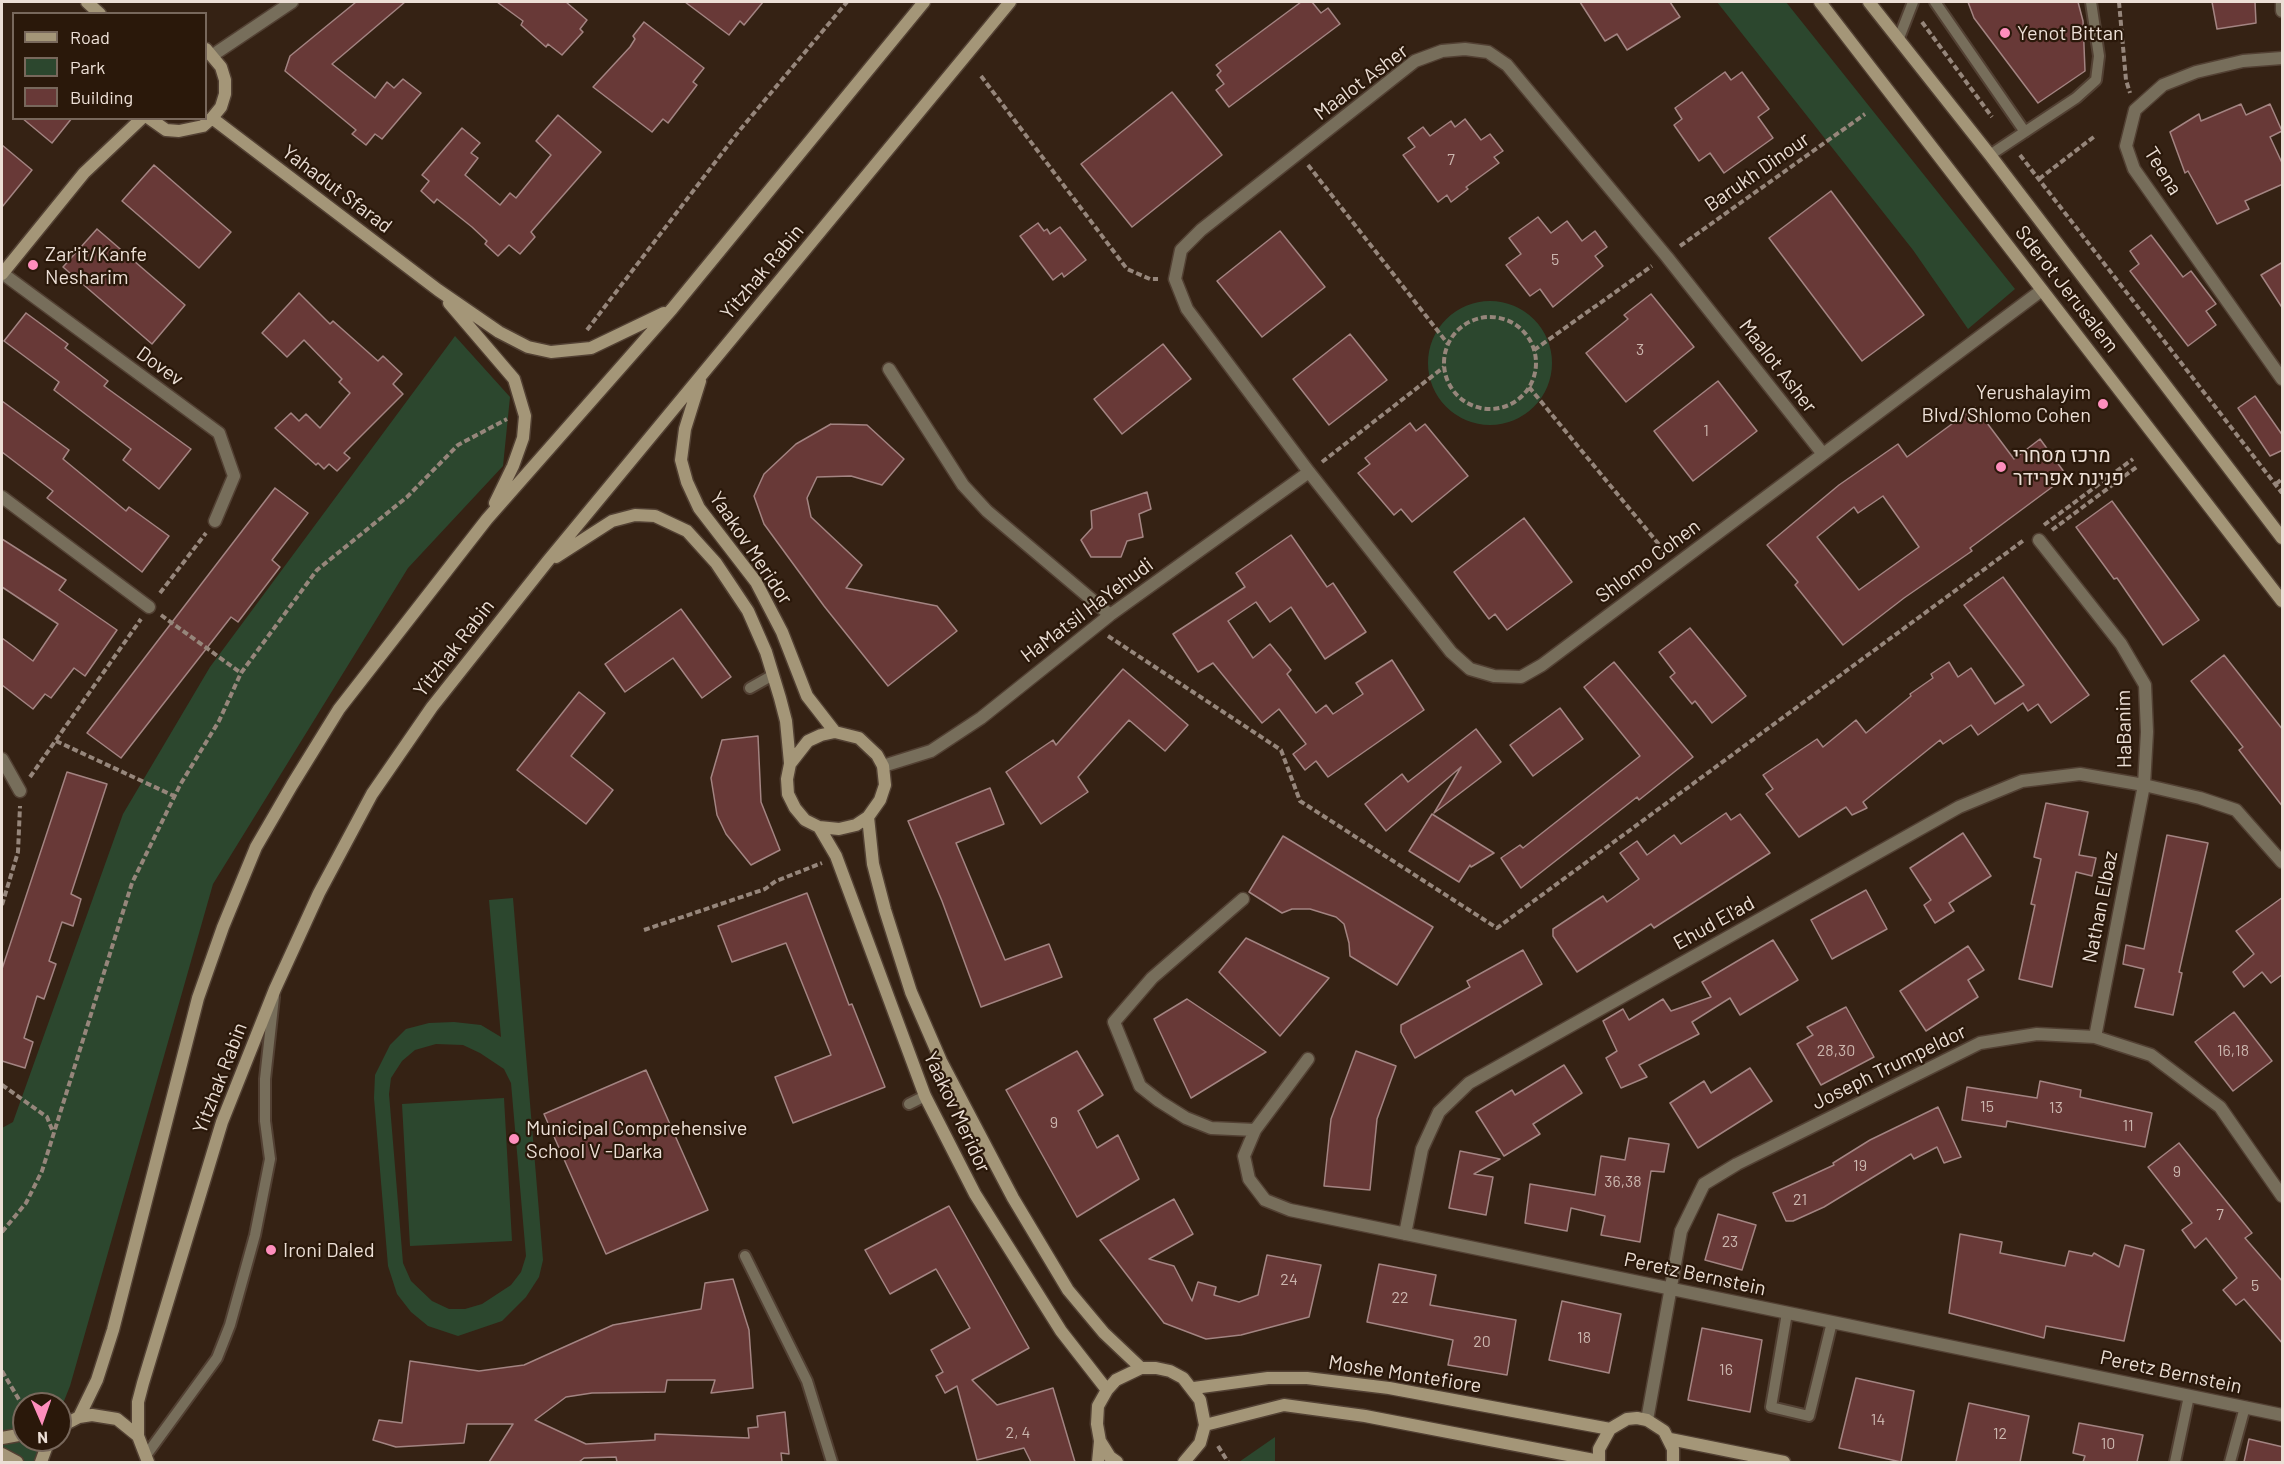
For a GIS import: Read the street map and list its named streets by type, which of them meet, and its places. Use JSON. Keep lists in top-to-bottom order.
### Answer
{
  "streets": {
    "street": [
      "Maalot Asher",
      "Teena",
      "Yahadut Sfarad",
      "Yitzhak Rabin",
      "Sderot Jerusalem",
      "Dovev",
      "Yaakov Meridor",
      "Shlomo Cohen",
      "HaMatsil HaYehudi",
      "HaBanim",
      "Nathan Elbaz",
      "Ehud El'ad",
      "Joseph Trumpeldor",
      "Peretz Bernstein",
      "Moshe Montefiore"
    ],
    "path": ["Barukh Dinour"]
  },
  "crossings": [
    ["Maalot Asher", "Barukh Dinour"],
    ["Maalot Asher", "Shlomo Cohen"],
    ["Yitzhak Rabin", "Yaakov Meridor"],
    ["Sderot Jerusalem", "Shlomo Cohen"],
    ["Yaakov Meridor", "HaMatsil HaYehudi"],
    ["Shlomo Cohen", "HaMatsil HaYehudi"],
    ["HaBanim", "Nathan Elbaz"],
    ["HaBanim", "Ehud El'ad"],
    ["Nathan Elbaz", "Ehud El'ad"],
    ["Nathan Elbaz", "Joseph Trumpeldor"],
    ["Ehud El'ad", "Peretz Bernstein"],
    ["Joseph Trumpeldor", "Peretz Bernstein"]
  ],
  "places": [
    "Yenot Bittan",
    "Zar'it/Kanfe Nesharim",
    "Yerushalayim Blvd/Shlomo Cohen",
    "מרכז מסחרי פנינת אפרידר",
    "Municipal Comprehensive School V -Darka",
    "Ironi Daled"
  ],
  "house_numbers": [
    "7",
    "5",
    "3",
    "1",
    "28,30",
    "16,18",
    "15",
    "13",
    "9",
    "11",
    "19",
    "9",
    "36,38",
    "21",
    "7",
    "23",
    "24",
    "5",
    "22",
    "18",
    "20",
    "16",
    "14",
    "2, 4",
    "12",
    "10"
  ],
  "legend": ["Road", "Park", "Building"],
  "north": "bottom"
}
